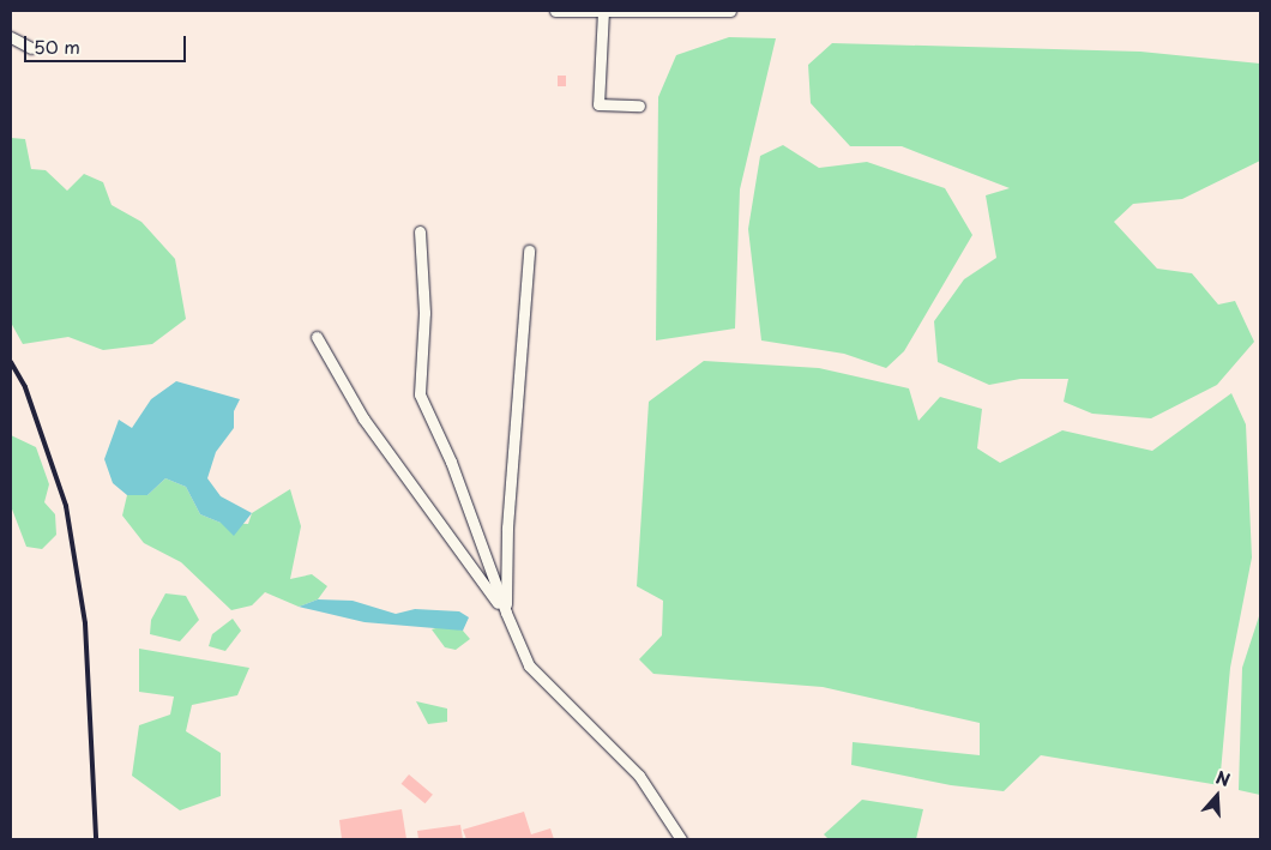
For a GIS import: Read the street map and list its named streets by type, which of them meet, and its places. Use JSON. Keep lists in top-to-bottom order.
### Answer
{
  "scale_bar": "50 m",
  "north": "top"
}
